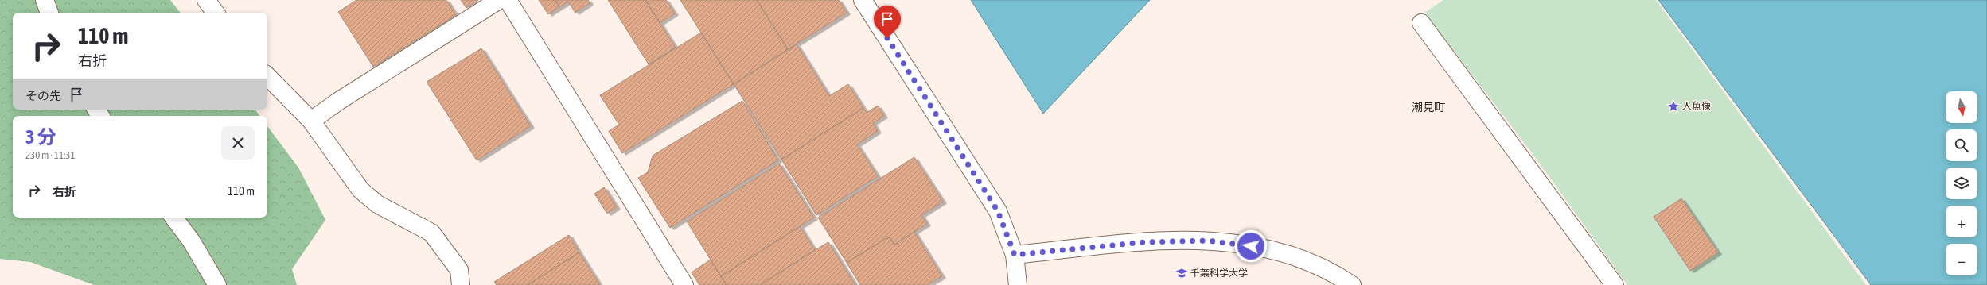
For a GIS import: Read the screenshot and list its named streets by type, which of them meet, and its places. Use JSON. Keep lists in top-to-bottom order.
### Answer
{
  "districts": ["潮見町"],
  "places": {
    "place": ["人魚像"],
    "school or university": ["千葉科学大学"]
  },
  "north": "bottom",
  "page": {
    "turn": ["110 m", "右折"],
    "then": "その先",
    "map_buttons": ["+", "−"],
    "heading": ["3 分", "230 m · 11:31"],
    "list": [
      {
        "name": "右折",
        "value": "110 m"
      }
    ]
  }
}
